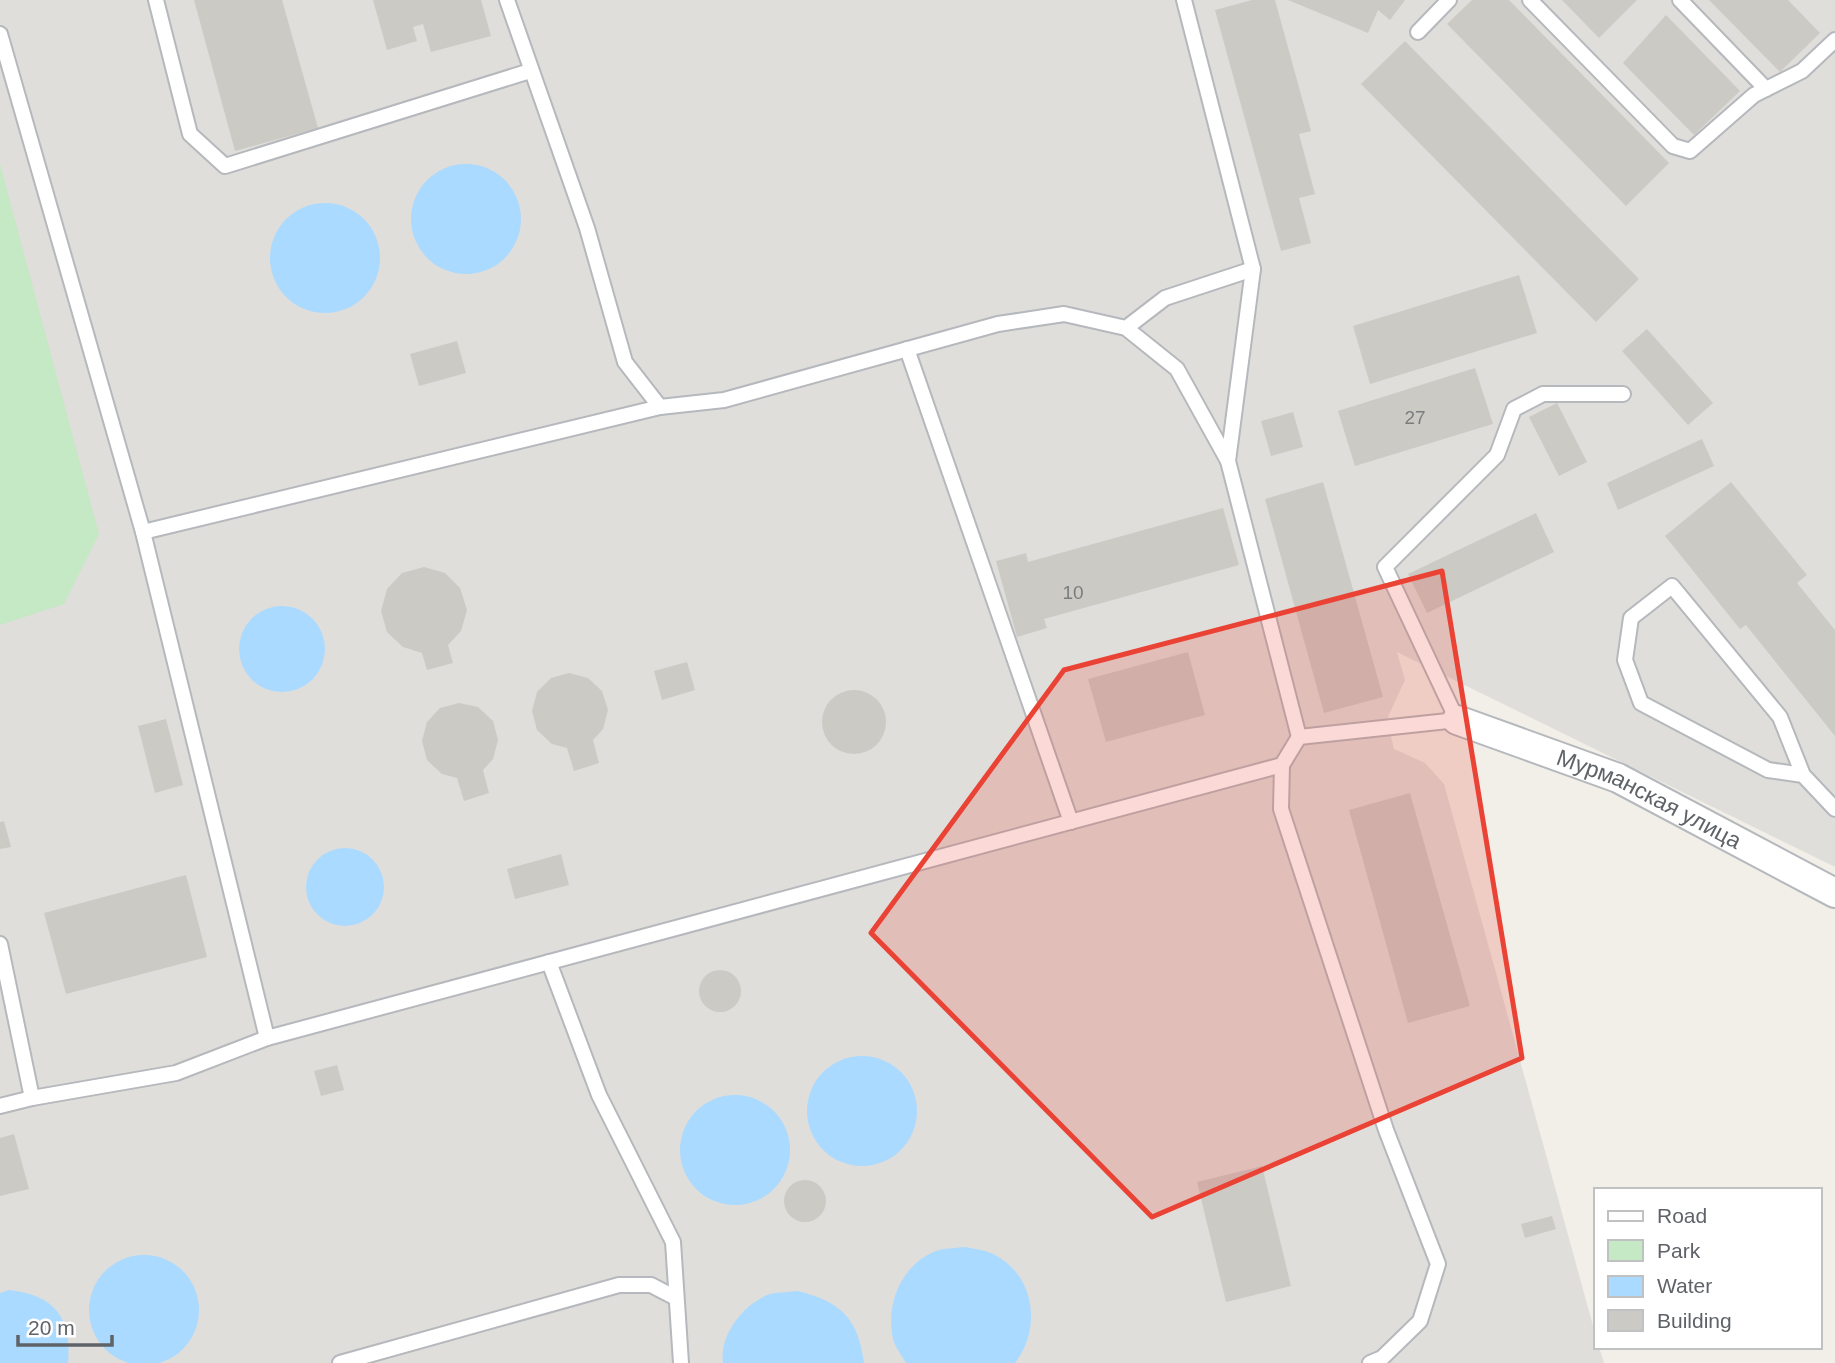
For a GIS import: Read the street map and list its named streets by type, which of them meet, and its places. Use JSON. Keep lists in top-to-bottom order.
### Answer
{
  "streets": {
    "street": ["Мурманская улица"]
  },
  "house_numbers": ["27", "10"],
  "legend": [
    "Road",
    "Park",
    "Water",
    "Building"
  ],
  "scale_bar": "20 m"
}
